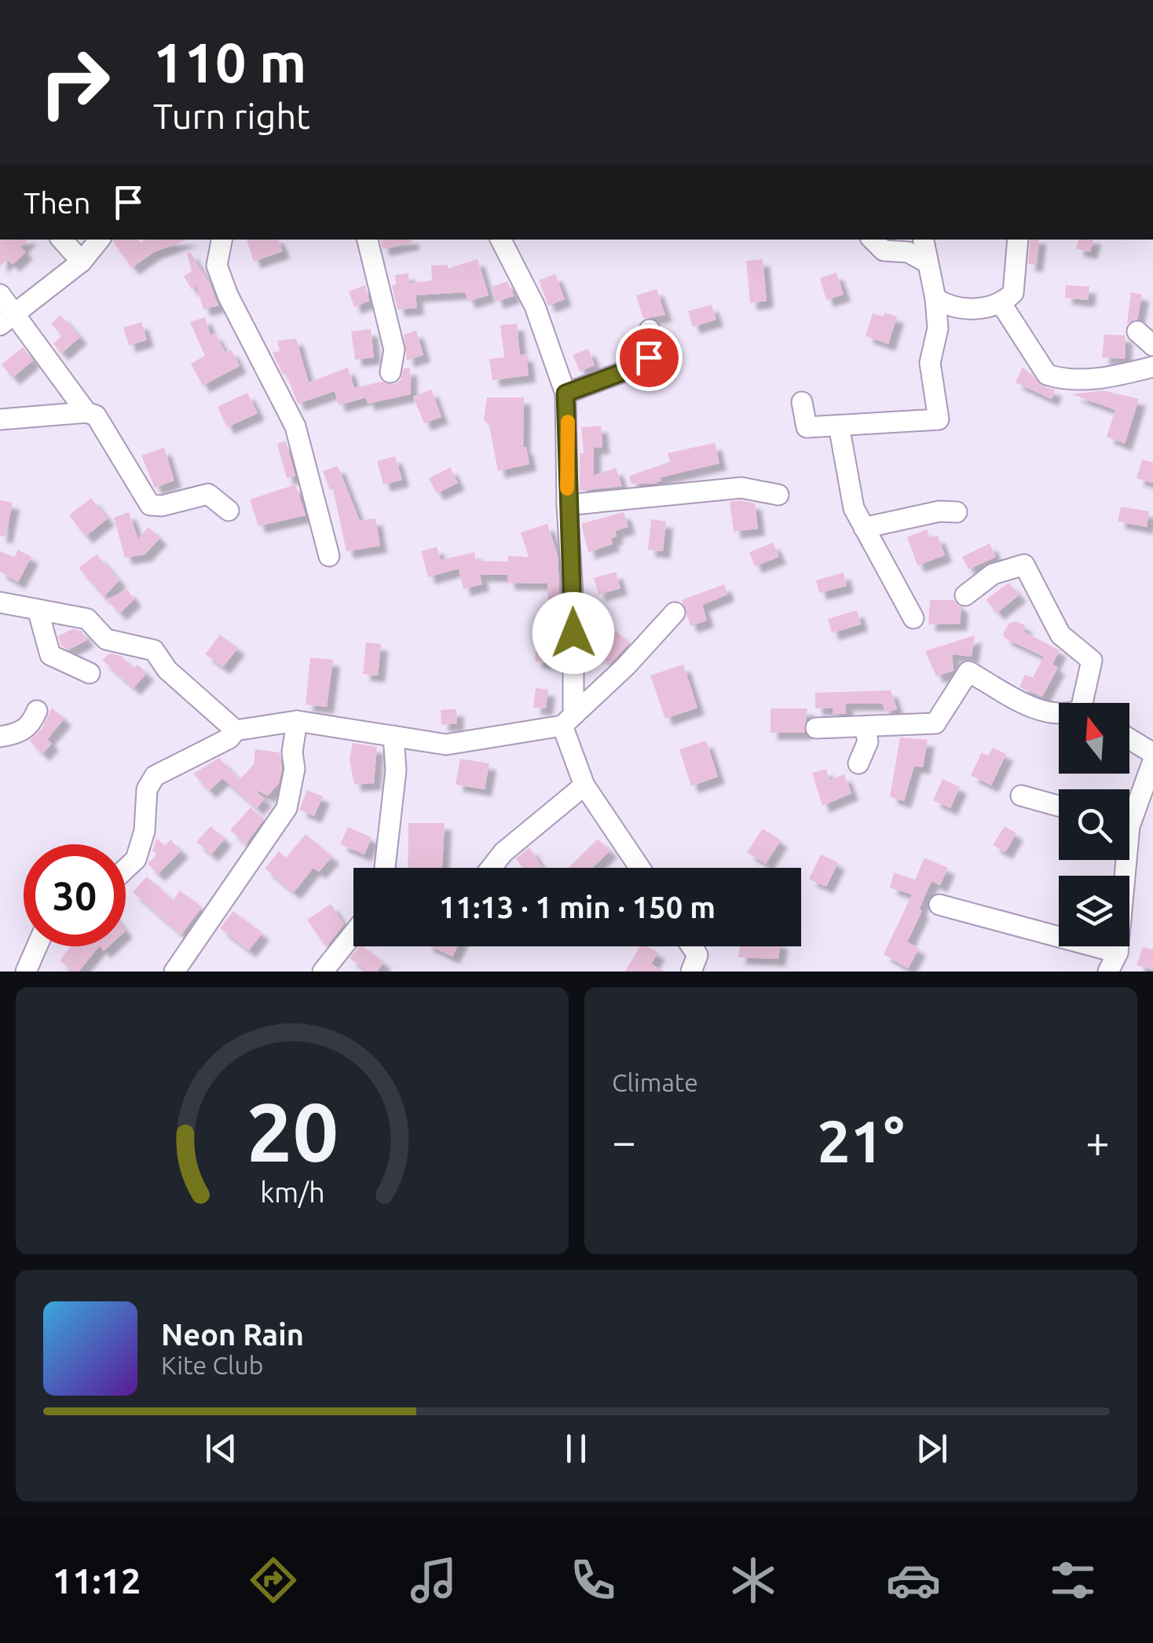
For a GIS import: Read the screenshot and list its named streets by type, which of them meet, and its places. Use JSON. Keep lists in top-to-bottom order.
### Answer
{
  "north": "top",
  "page": {
    "turn": ["110 m", "Turn right"],
    "then": "Then",
    "limit": "30",
    "trip": "11:13 · 1 min · 150 m",
    "tile": "Climate",
    "heat": ["−", "21°", "+"],
    "song": ["Neon Rain", "Kite Club"],
    "tabs": "11:12",
    "gauge": ["20", "km/h"]
  }
}
